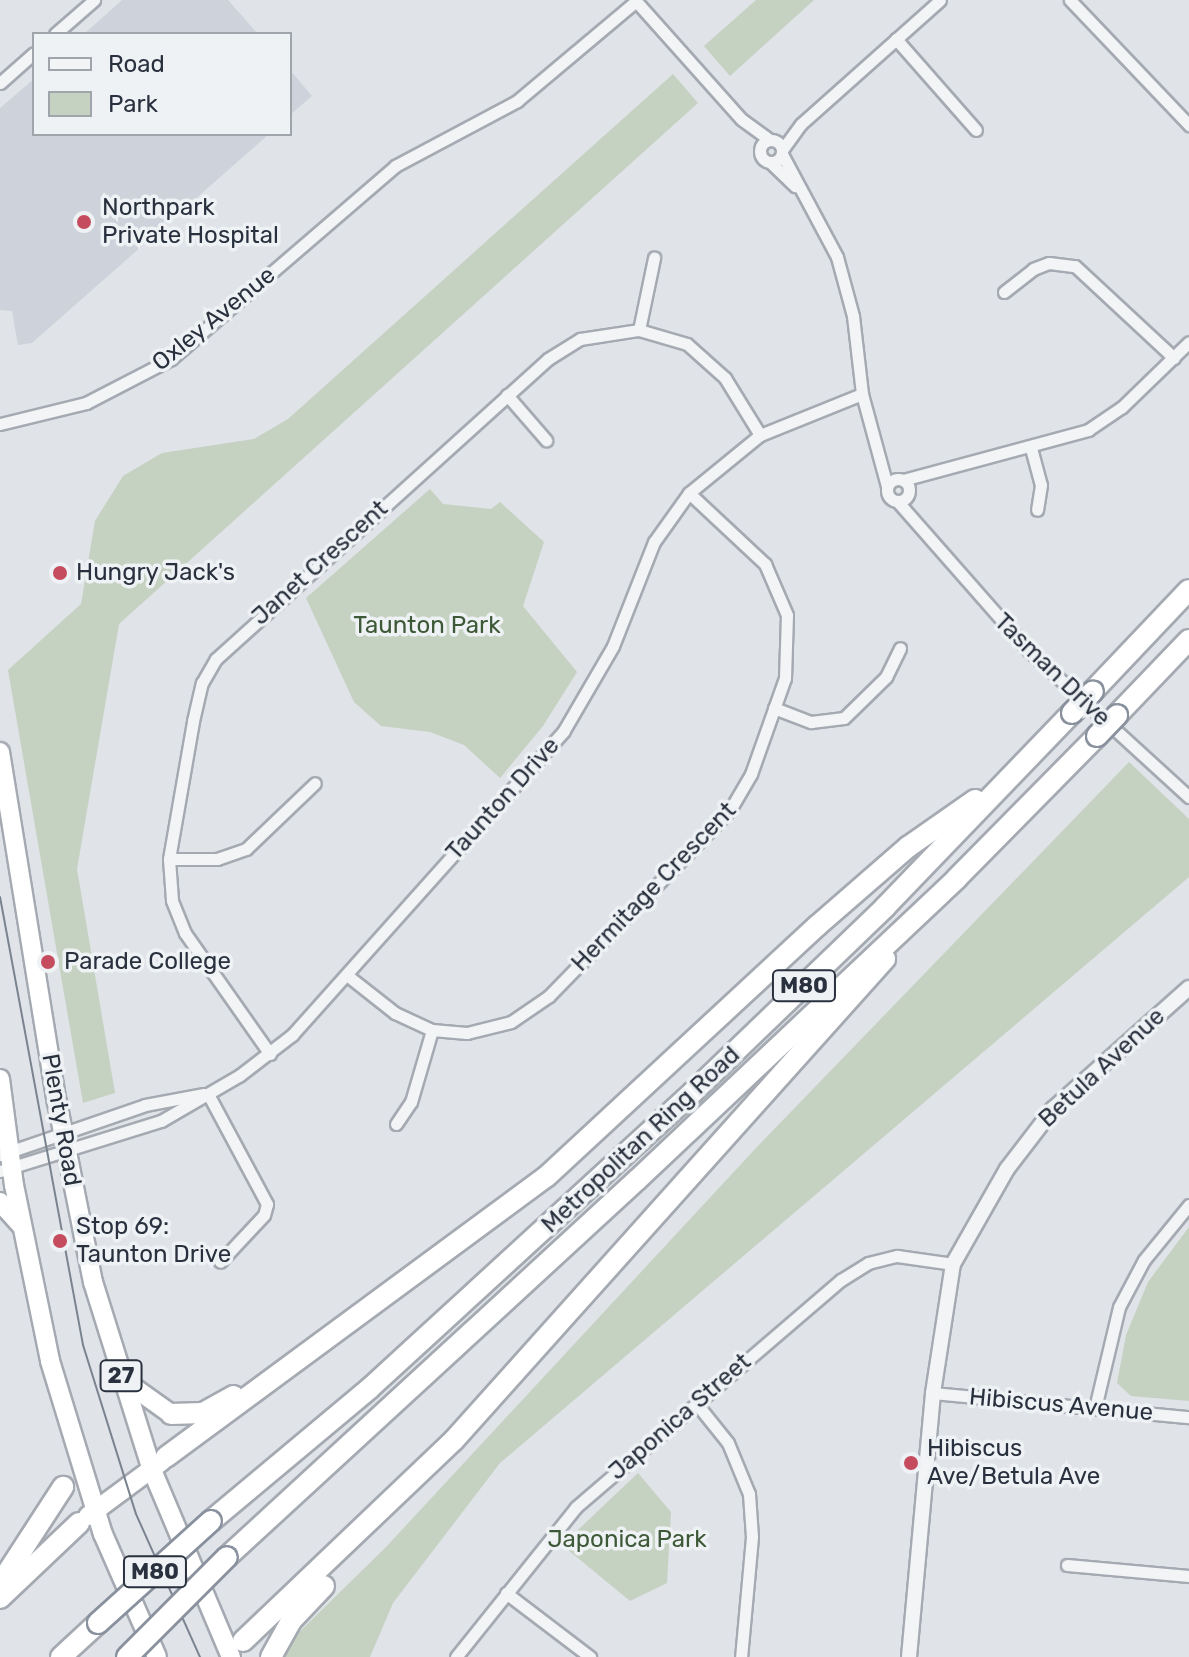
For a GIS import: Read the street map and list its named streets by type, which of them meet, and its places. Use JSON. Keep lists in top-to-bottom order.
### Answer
{
  "streets": {
    "highway": [
      "M80",
      "Plenty Road",
      "Metropolitan Ring Road",
      "27"
    ],
    "street": [
      "Oxley Avenue",
      "Janet Crescent",
      "Tasman Drive",
      "Taunton Drive",
      "Hermitage Crescent",
      "Betula Avenue",
      "Hibiscus Avenue",
      "Japonica Street"
    ]
  },
  "crossings": [
    ["Janet Crescent", "Taunton Drive"],
    ["Tasman Drive", "Taunton Drive"],
    ["Taunton Drive", "Hermitage Crescent"],
    ["Taunton Drive", "Plenty Road"],
    ["Betula Avenue", "Hibiscus Avenue"],
    ["Betula Avenue", "Japonica Street"]
  ],
  "parks": ["Taunton Park", "Japonica Park"],
  "places": [
    "Northpark Private Hospital",
    "Hungry Jack's",
    "Parade College",
    "Stop 69: Taunton Drive",
    "Hibiscus Ave/Betula Ave"
  ],
  "legend": ["Road", "Park"]
}
